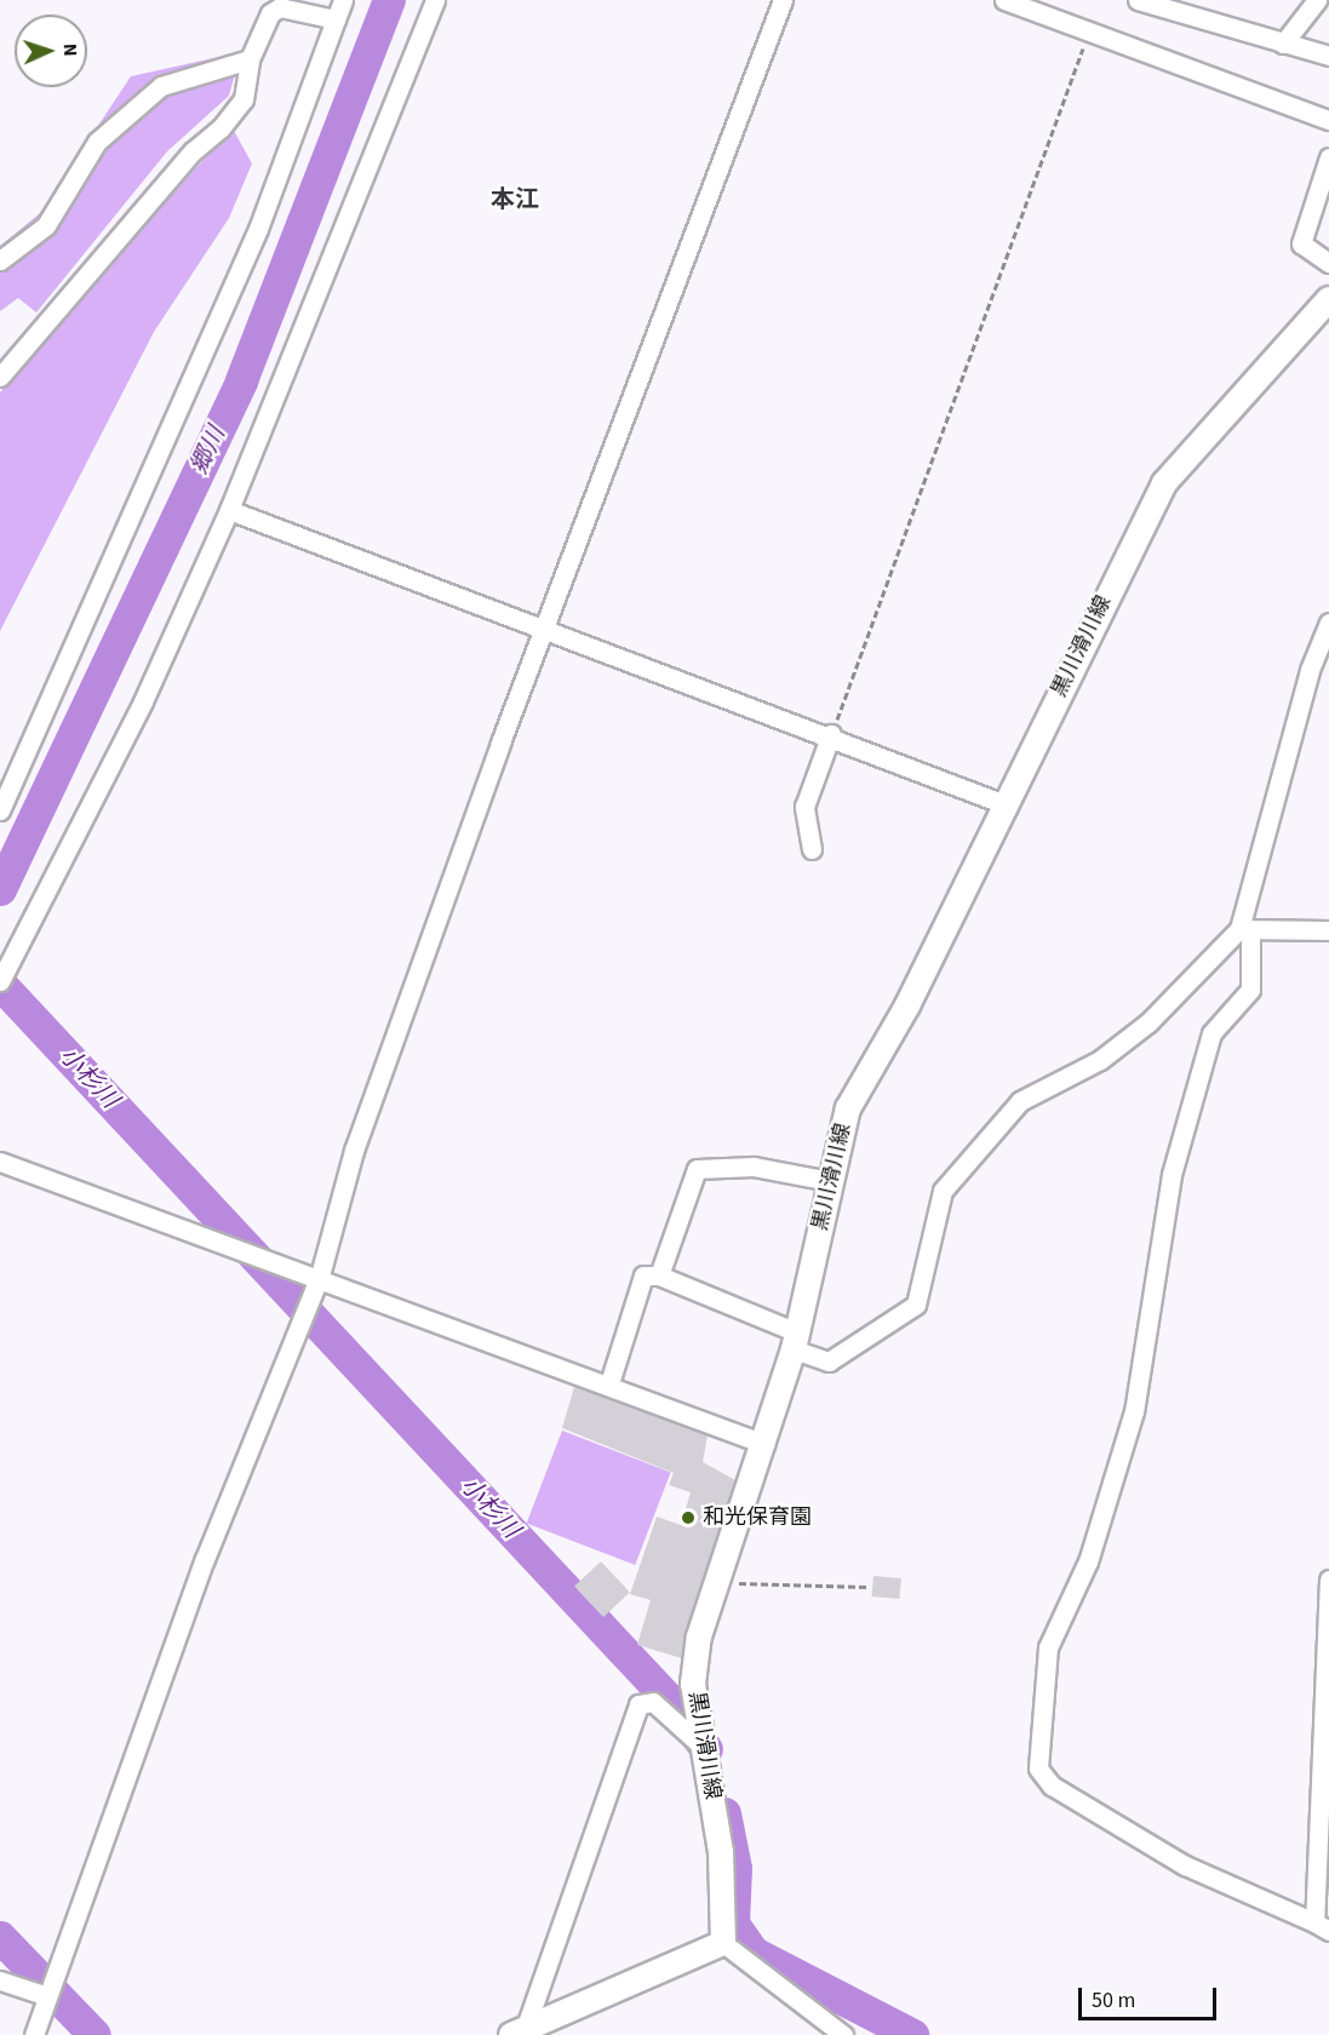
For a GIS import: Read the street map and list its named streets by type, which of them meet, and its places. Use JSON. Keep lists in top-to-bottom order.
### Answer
{
  "streets": {
    "main road": ["黒川滑川線"]
  },
  "districts": ["本江"],
  "water": ["郷川", "小杉川"],
  "places": ["和光保育園"],
  "scale_bar": "50 m",
  "north": "right"
}
